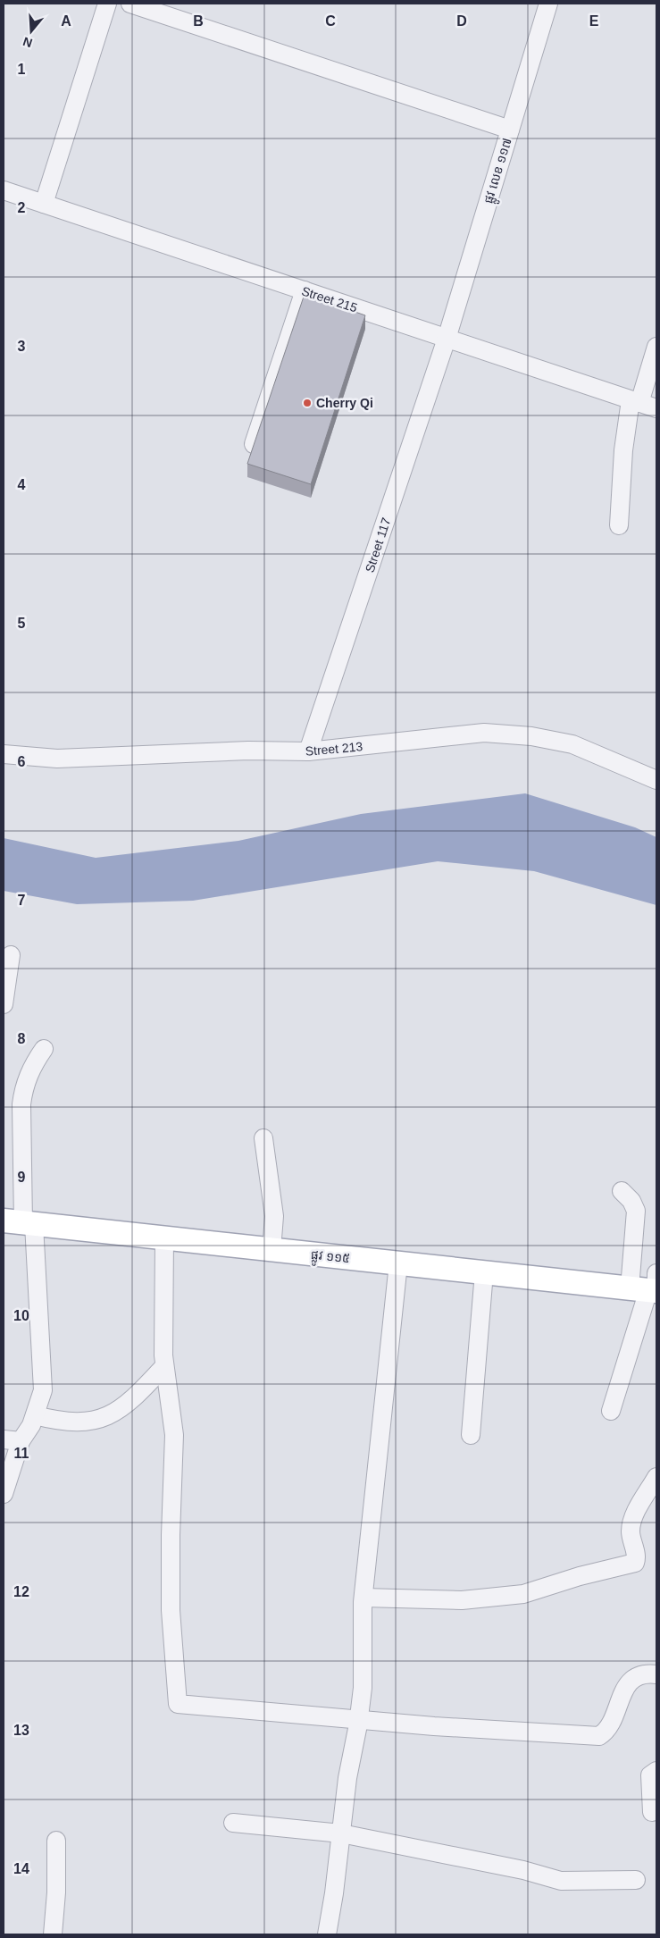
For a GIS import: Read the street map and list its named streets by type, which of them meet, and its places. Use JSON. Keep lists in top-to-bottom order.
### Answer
{
  "streets": {
    "main road": ["ផ្លូវ ១១៥"],
    "street": [
      "ផ្លូវ លេខ ១១៧",
      "Street 215",
      "Street 117",
      "Street 213"
    ]
  },
  "crossings": [
    ["ផ្លូវ លេខ ១១៧", "Street 215"],
    ["ផ្លូវ លេខ ១១៧", "Street 117"],
    ["Street 215", "Street 117"],
    ["Street 117", "Street 213"]
  ],
  "places": ["Cherry Qi"],
  "north": "bottom",
  "grid": {
    "columns": [
      "A",
      "B",
      "C",
      "D",
      "E"
    ],
    "rows": [
      "1",
      "2",
      "3",
      "4",
      "5",
      "6",
      "7",
      "8",
      "9",
      "10",
      "11",
      "12",
      "13",
      "14"
    ]
  }
}
